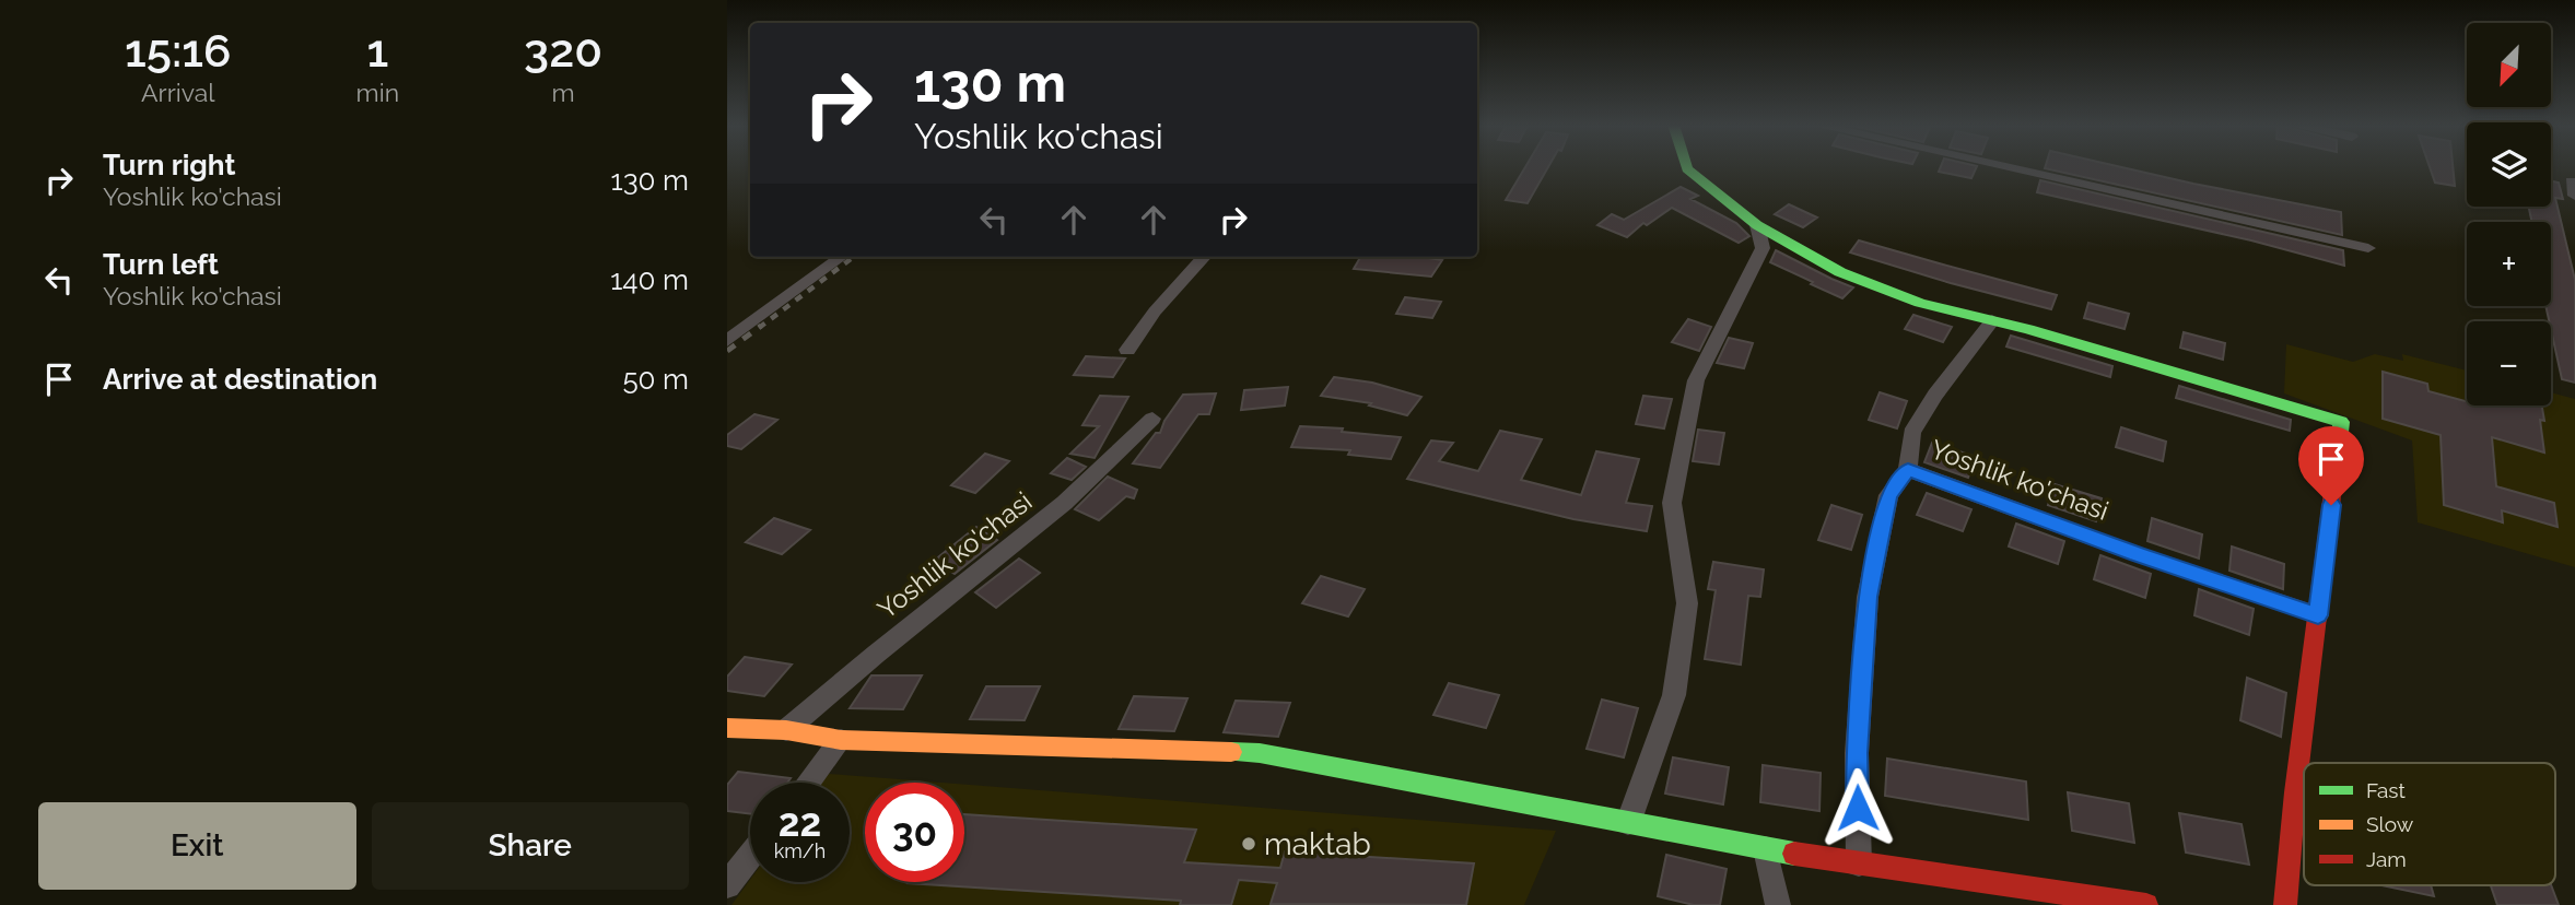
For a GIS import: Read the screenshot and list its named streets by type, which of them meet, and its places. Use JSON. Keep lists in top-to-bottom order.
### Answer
{
  "streets": {
    "street": ["Yoshlik ko'chasi"]
  },
  "places": ["maktab"],
  "legend": ["Fast", "Slow", "Jam"],
  "north": "bottom left",
  "page": {
    "eta": [
      "15:16",
      "Arrival",
      "1",
      "min",
      "320",
      "m"
    ],
    "map_buttons": ["+", "−"],
    "turn": ["130 m", "Yoshlik ko'chasi"],
    "list": [
      {
        "name": "Turn right",
        "note": "Yoshlik ko'chasi",
        "value": "130 m"
      },
      {
        "name": "Turn left",
        "note": "Yoshlik ko'chasi",
        "value": "140 m"
      },
      {
        "name": "Arrive at destination",
        "value": "50 m"
      }
    ],
    "speed": "22 km/h",
    "limit": "30",
    "buttons": ["Exit", "Share"]
  }
}
